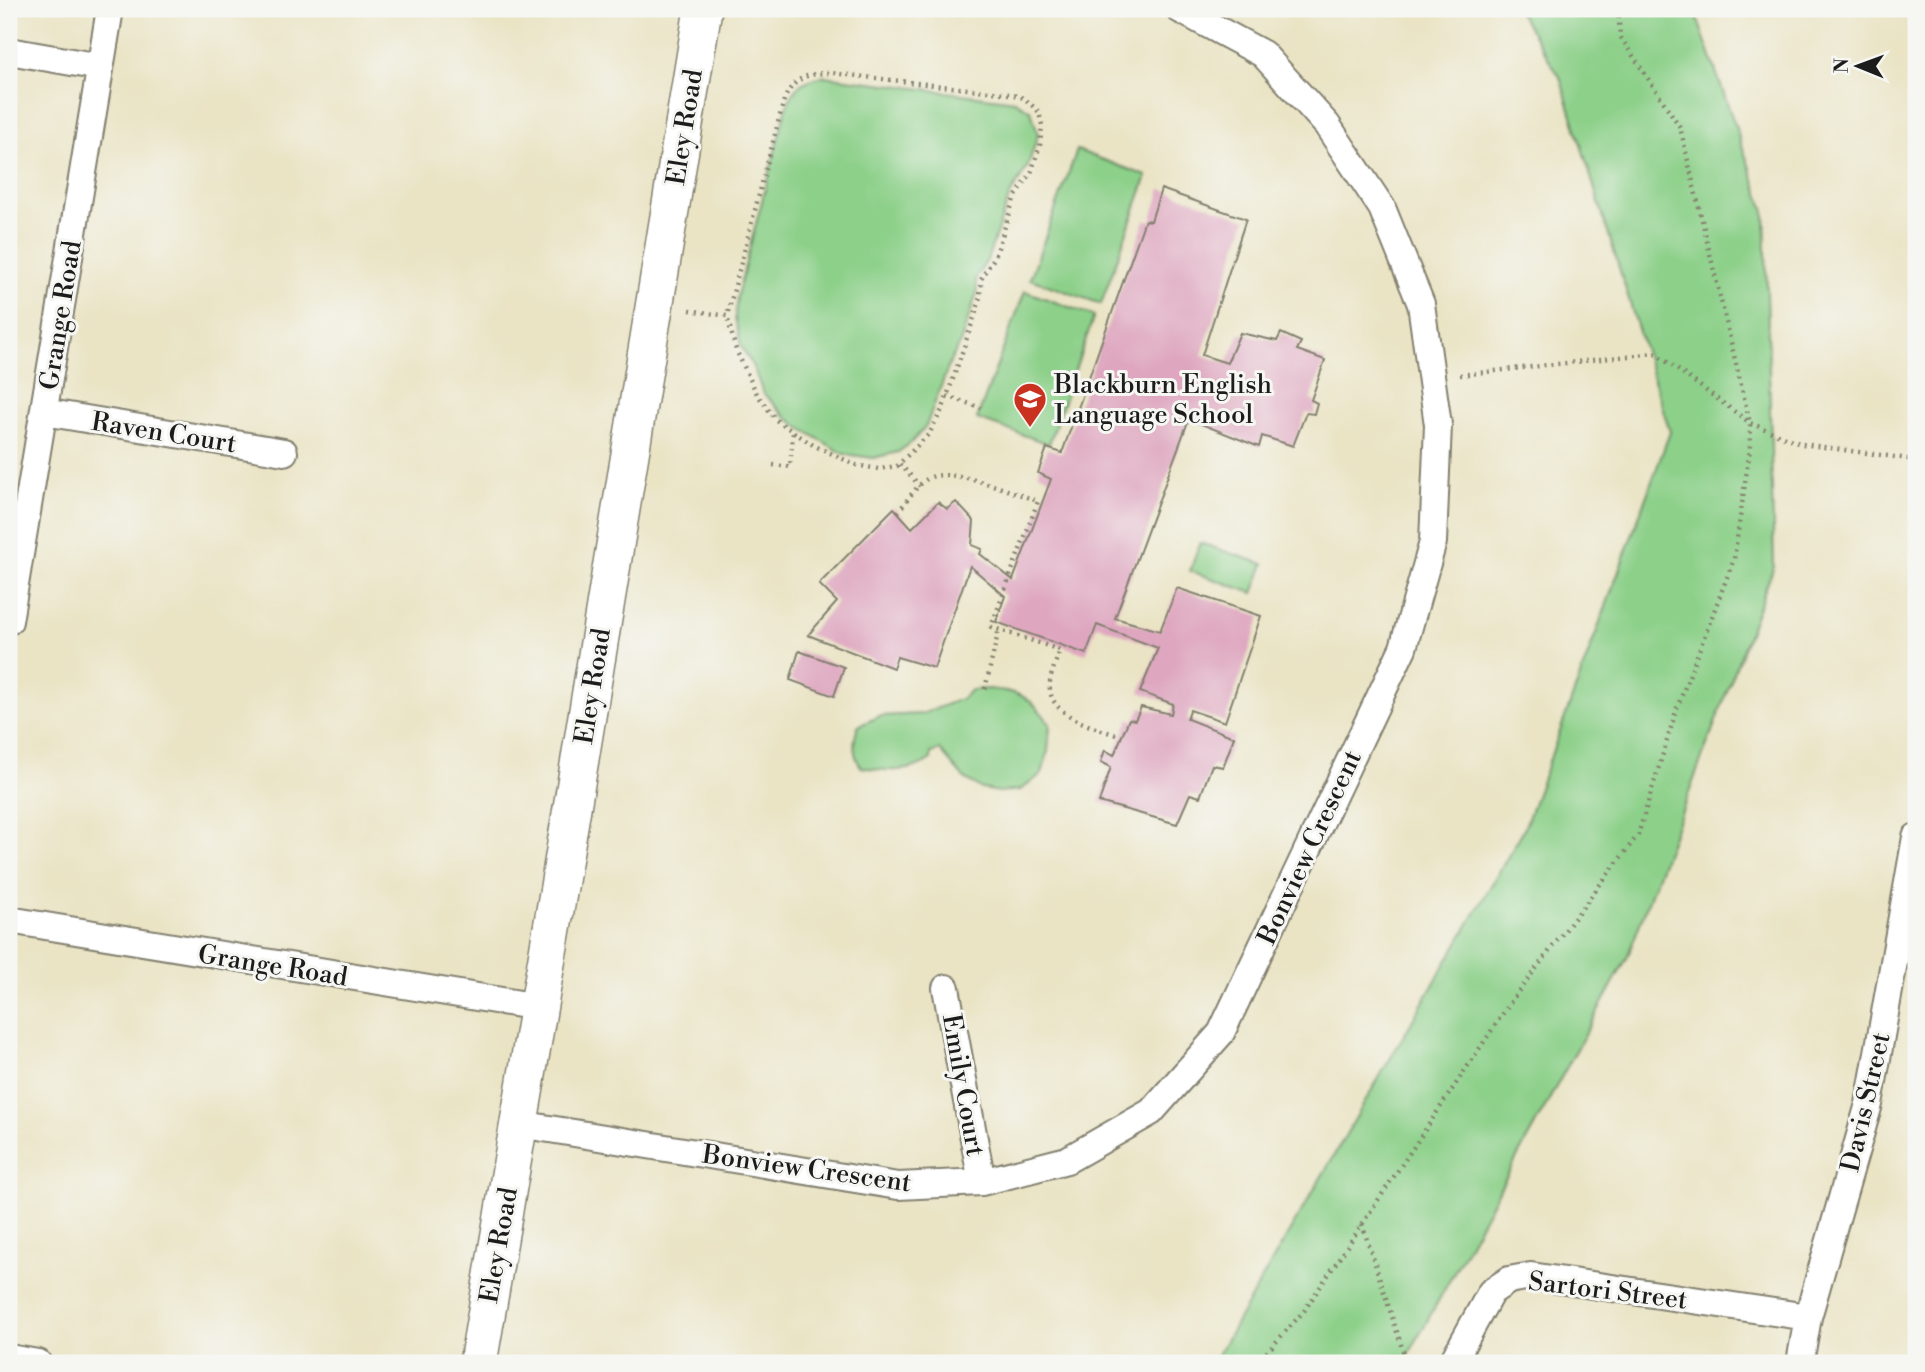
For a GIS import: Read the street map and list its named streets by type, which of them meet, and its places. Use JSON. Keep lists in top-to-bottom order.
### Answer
{
  "streets": {
    "main road": ["Eley Road"],
    "street": [
      "Grange Road",
      "Raven Court",
      "Bonview Crescent",
      "Emily Court",
      "Davis Street",
      "Sartori Street"
    ]
  },
  "crossings": [
    ["Eley Road", "Grange Road"],
    ["Eley Road", "Bonview Crescent"],
    ["Grange Road", "Raven Court"],
    ["Bonview Crescent", "Emily Court"],
    ["Davis Street", "Sartori Street"]
  ],
  "places": {
    "school or university": ["Blackburn English Language School"]
  },
  "north": "left"
}
